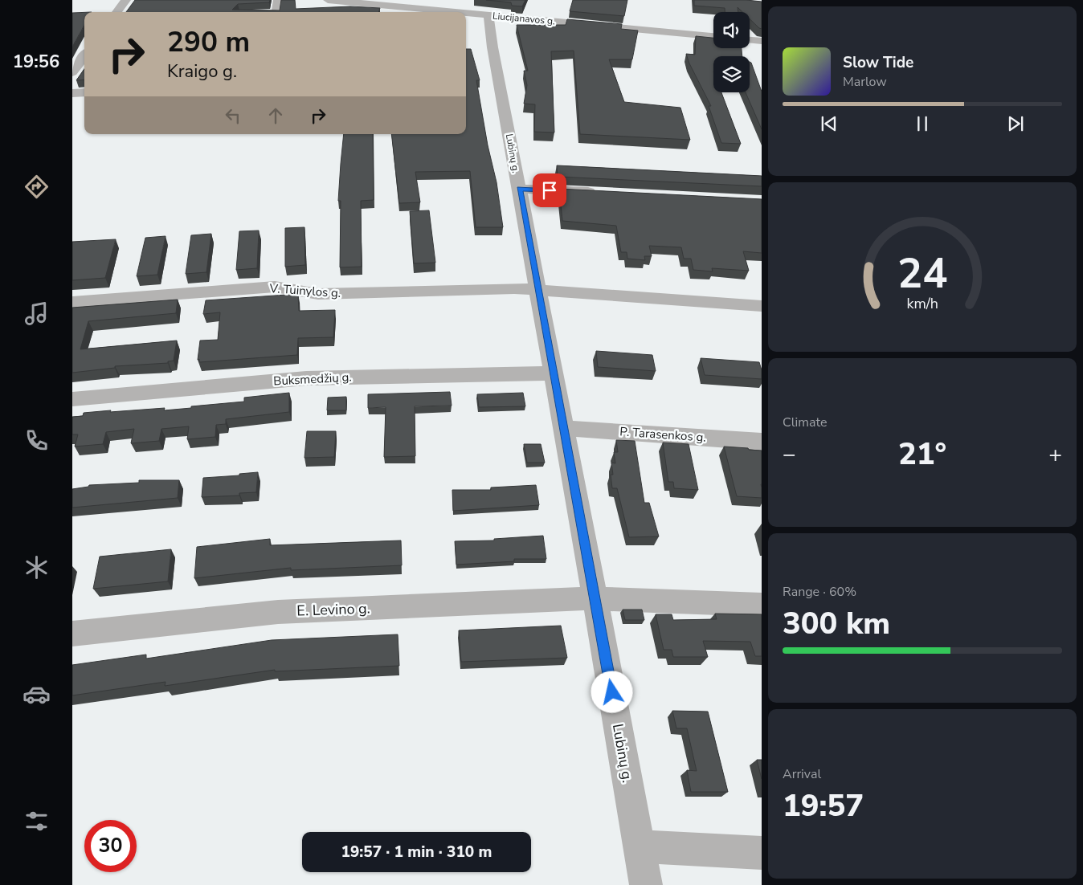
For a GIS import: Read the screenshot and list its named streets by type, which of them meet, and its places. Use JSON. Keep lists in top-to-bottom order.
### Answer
{
  "streets": {
    "street": [
      "Liucijanavos g.",
      "Lubinų g.",
      "V. Tuinylos g.",
      "Buksmedžių g.",
      "P. Tarasenkos g.",
      "E. Levino g."
    ]
  },
  "crossings": [
    ["Liucijanavos g.", "Lubinų g."],
    ["Lubinų g.", "V. Tuinylos g."],
    ["Lubinų g.", "Buksmedžių g."],
    ["Lubinų g.", "P. Tarasenkos g."],
    ["Lubinų g.", "E. Levino g."]
  ],
  "page": {
    "tabs": "19:56",
    "turn": ["290 m", "Kraigo g."],
    "song": ["Slow Tide", "Marlow"],
    "tile": [
      "Climate",
      ["Range · 60%", "300 km"],
      ["Arrival", "19:57"]
    ],
    "heat": ["−", "21°", "+"],
    "limit": "30",
    "trip": "19:57 · 1 min · 310 m",
    "gauge": ["24", "km/h"]
  }
}
